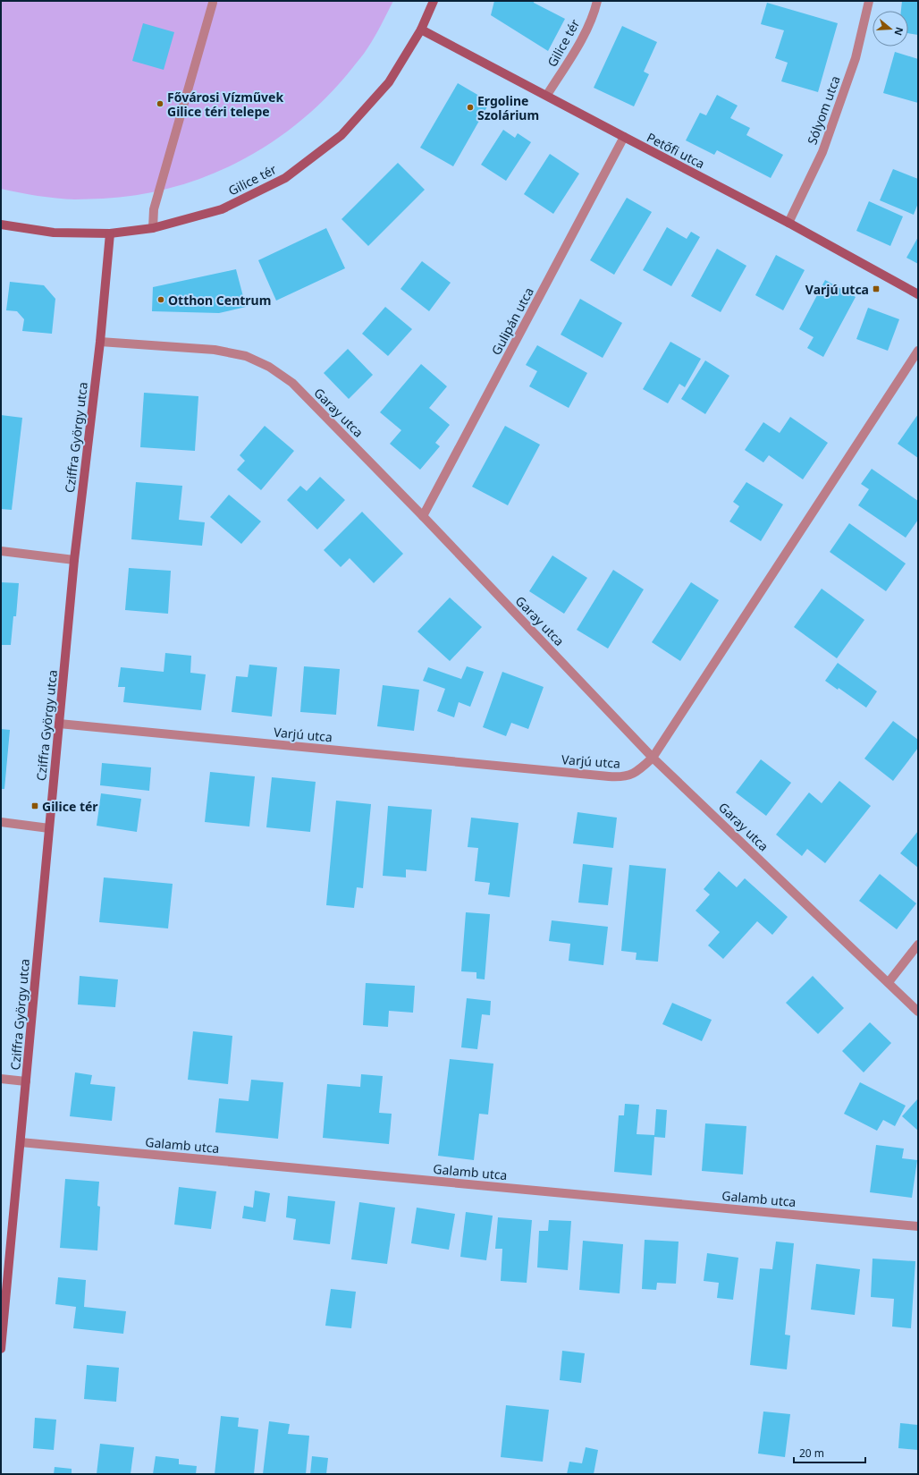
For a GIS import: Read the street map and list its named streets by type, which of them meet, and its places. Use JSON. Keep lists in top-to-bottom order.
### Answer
{
  "streets": {
    "street": [
      "Gilice tér",
      "Sólyom utca",
      "Petőfi utca",
      "Gulipán utca",
      "Garay utca",
      "Cziffra György utca",
      "Varjú utca",
      "Galamb utca"
    ]
  },
  "crossings": [
    ["Gilice tér", "Petőfi utca"],
    ["Gilice tér", "Cziffra György utca"],
    ["Sólyom utca", "Petőfi utca"],
    ["Petőfi utca", "Gulipán utca"],
    ["Gulipán utca", "Garay utca"],
    ["Garay utca", "Cziffra György utca"],
    ["Garay utca", "Varjú utca"],
    ["Cziffra György utca", "Varjú utca"],
    ["Cziffra György utca", "Galamb utca"]
  ],
  "places": {
    "other": ["Fővárosi Vízművek Gilice téri telepe", "Ergoline Szolárium", "Otthon Centrum"],
    "transit": ["Varjú utca", "Gilice tér"]
  },
  "scale_bar": "20 m",
  "north": "right"
}
